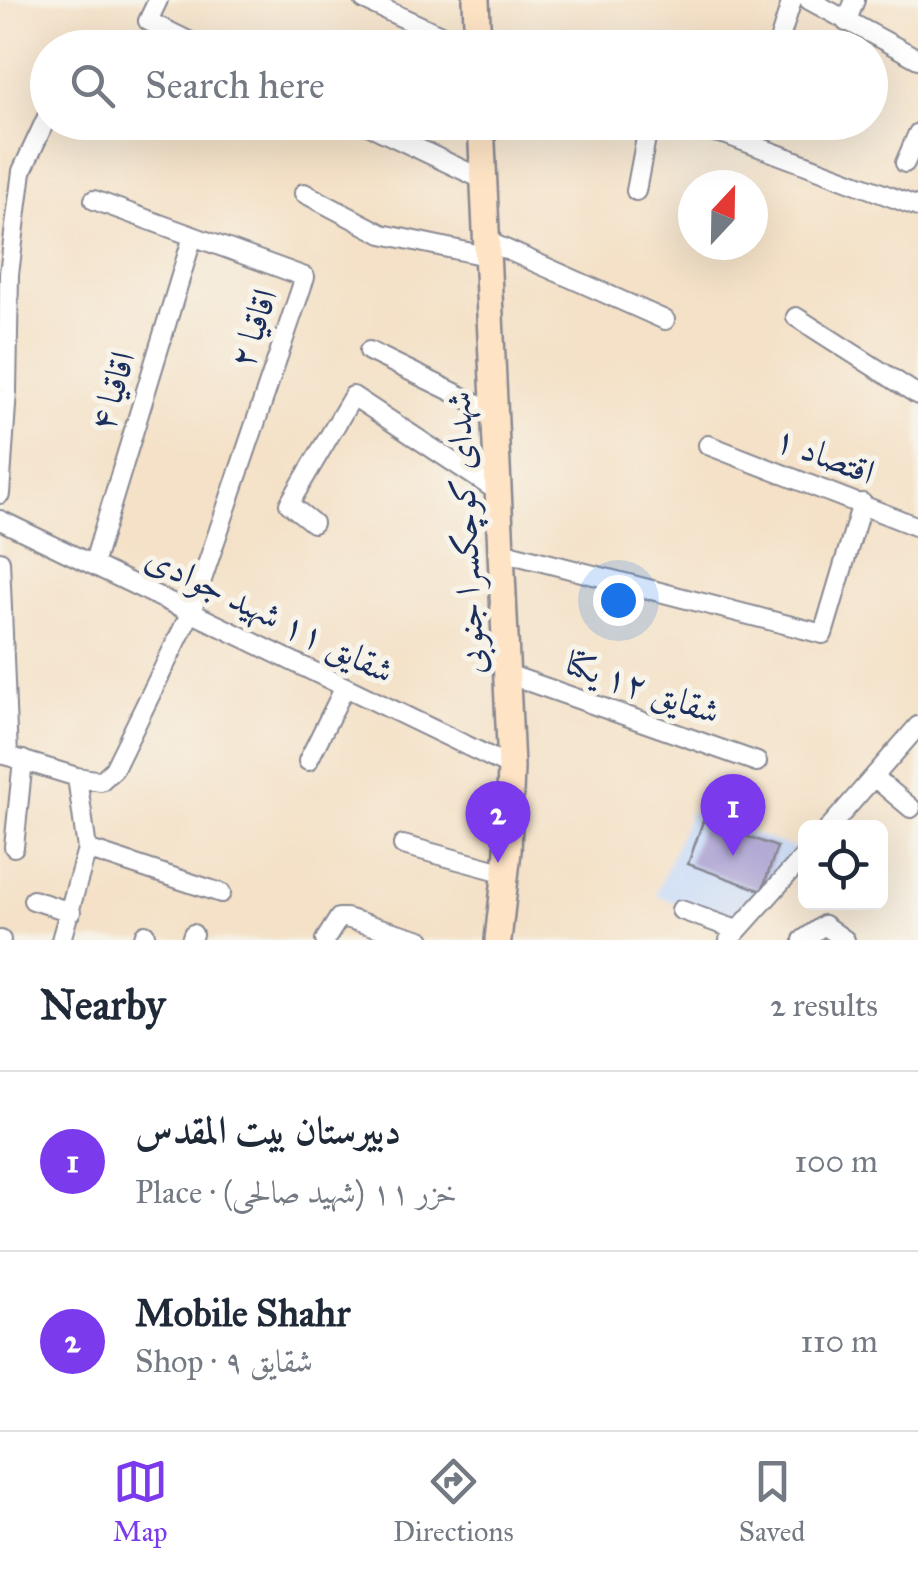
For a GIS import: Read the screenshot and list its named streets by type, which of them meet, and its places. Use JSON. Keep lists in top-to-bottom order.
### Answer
{
  "streets": {
    "main road": ["شهدای کوچکسرا جنوبی"],
    "street": [
      "اقاقیا ۲",
      "اقاقیا ۴",
      "اقتصاد ۱",
      "شقایق ۱۱ شهید جوادی",
      "شقایق ۱۲ یکتا"
    ]
  },
  "crossings": [
    ["اقاقیا ۲", "اقاقیا ۴"],
    ["اقاقیا ۲", "شقایق ۱۱ شهید جوادی"],
    ["اقاقیا ۴", "شقایق ۱۱ شهید جوادی"],
    ["شهدای کوچکسرا جنوبی", "شقایق ۱۱ شهید جوادی"],
    ["شهدای کوچکسرا جنوبی", "شقایق ۱۲ یکتا"]
  ],
  "north": "top",
  "page": {
    "search": "Search here",
    "pins": ["1", "2"],
    "heading": ["Nearby", "2 results"],
    "list": [
      {
        "mark": "1",
        "name": "دبیرستان بیت المقدس",
        "note": "Place · خزر ۱۱ (شهید صالحی)",
        "value": "100 m"
      },
      {
        "mark": "2",
        "name": "Mobile Shahr",
        "note": "Shop · شقایق ۹",
        "value": "110 m"
      }
    ],
    "nav": ["Map", "Directions", "Saved"]
  }
}
